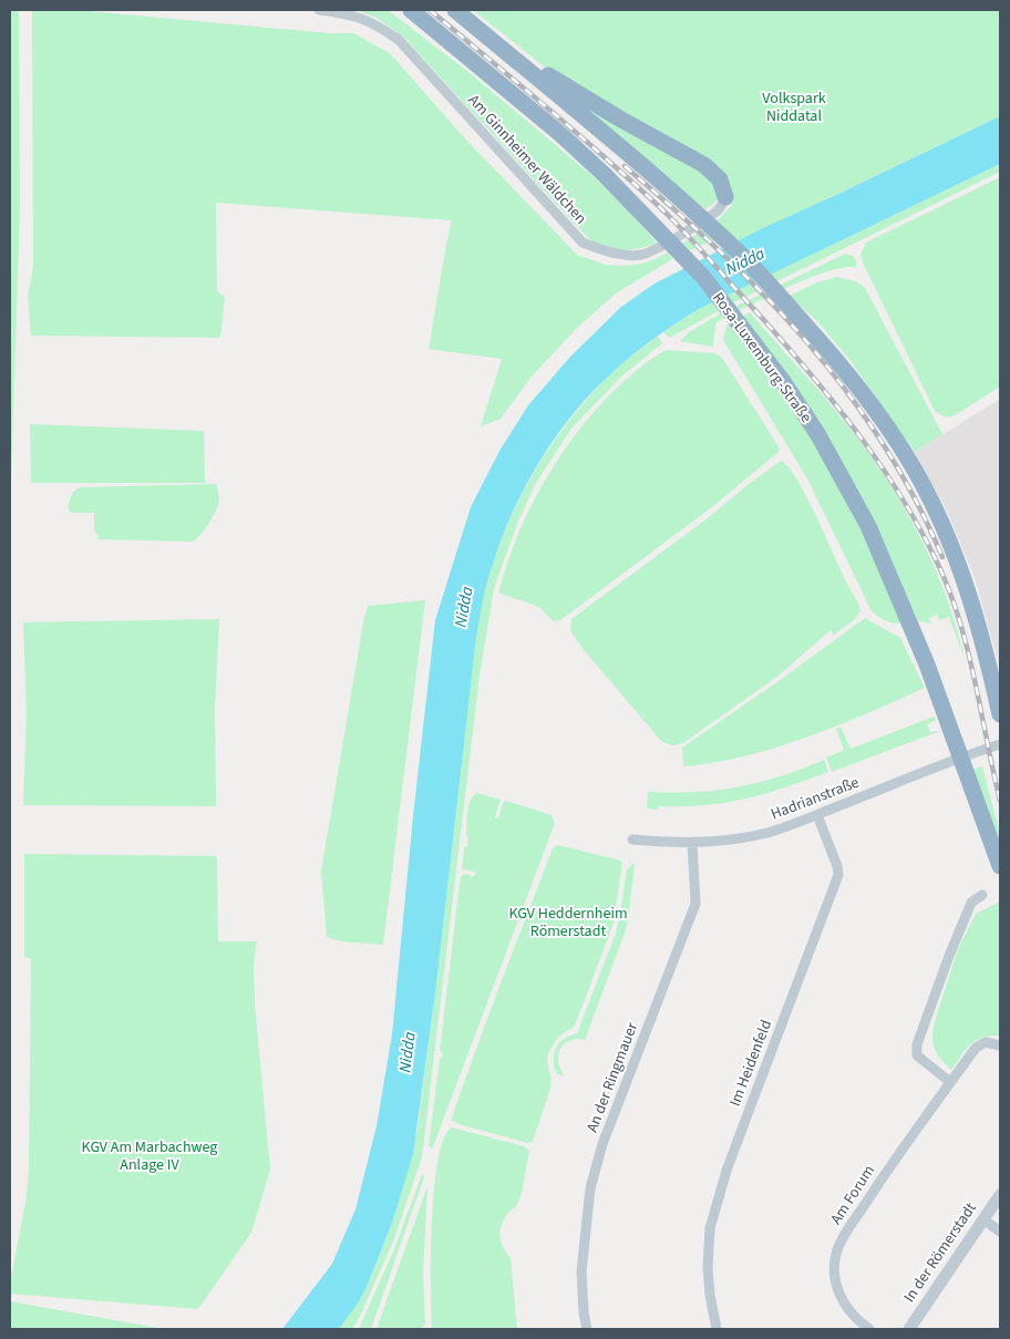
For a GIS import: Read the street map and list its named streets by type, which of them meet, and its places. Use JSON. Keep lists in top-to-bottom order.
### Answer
{
  "streets": {
    "highway": ["Rosa-Luxemburg-Straße"],
    "street": [
      "Am Ginnheimer Wäldchen",
      "Hadrianstraße",
      "Im Heidenfeld",
      "An der Ringmauer",
      "Am Forum",
      "In der Römerstadt"
    ]
  },
  "crossings": [
    ["Hadrianstraße", "Im Heidenfeld"],
    ["Hadrianstraße", "An der Ringmauer"]
  ],
  "water": ["Nidda"],
  "parks": ["Volkspark Niddatal", "KGV Heddernheim Römerstadt", "KGV Am Marbachweg Anlage IV"]
}
